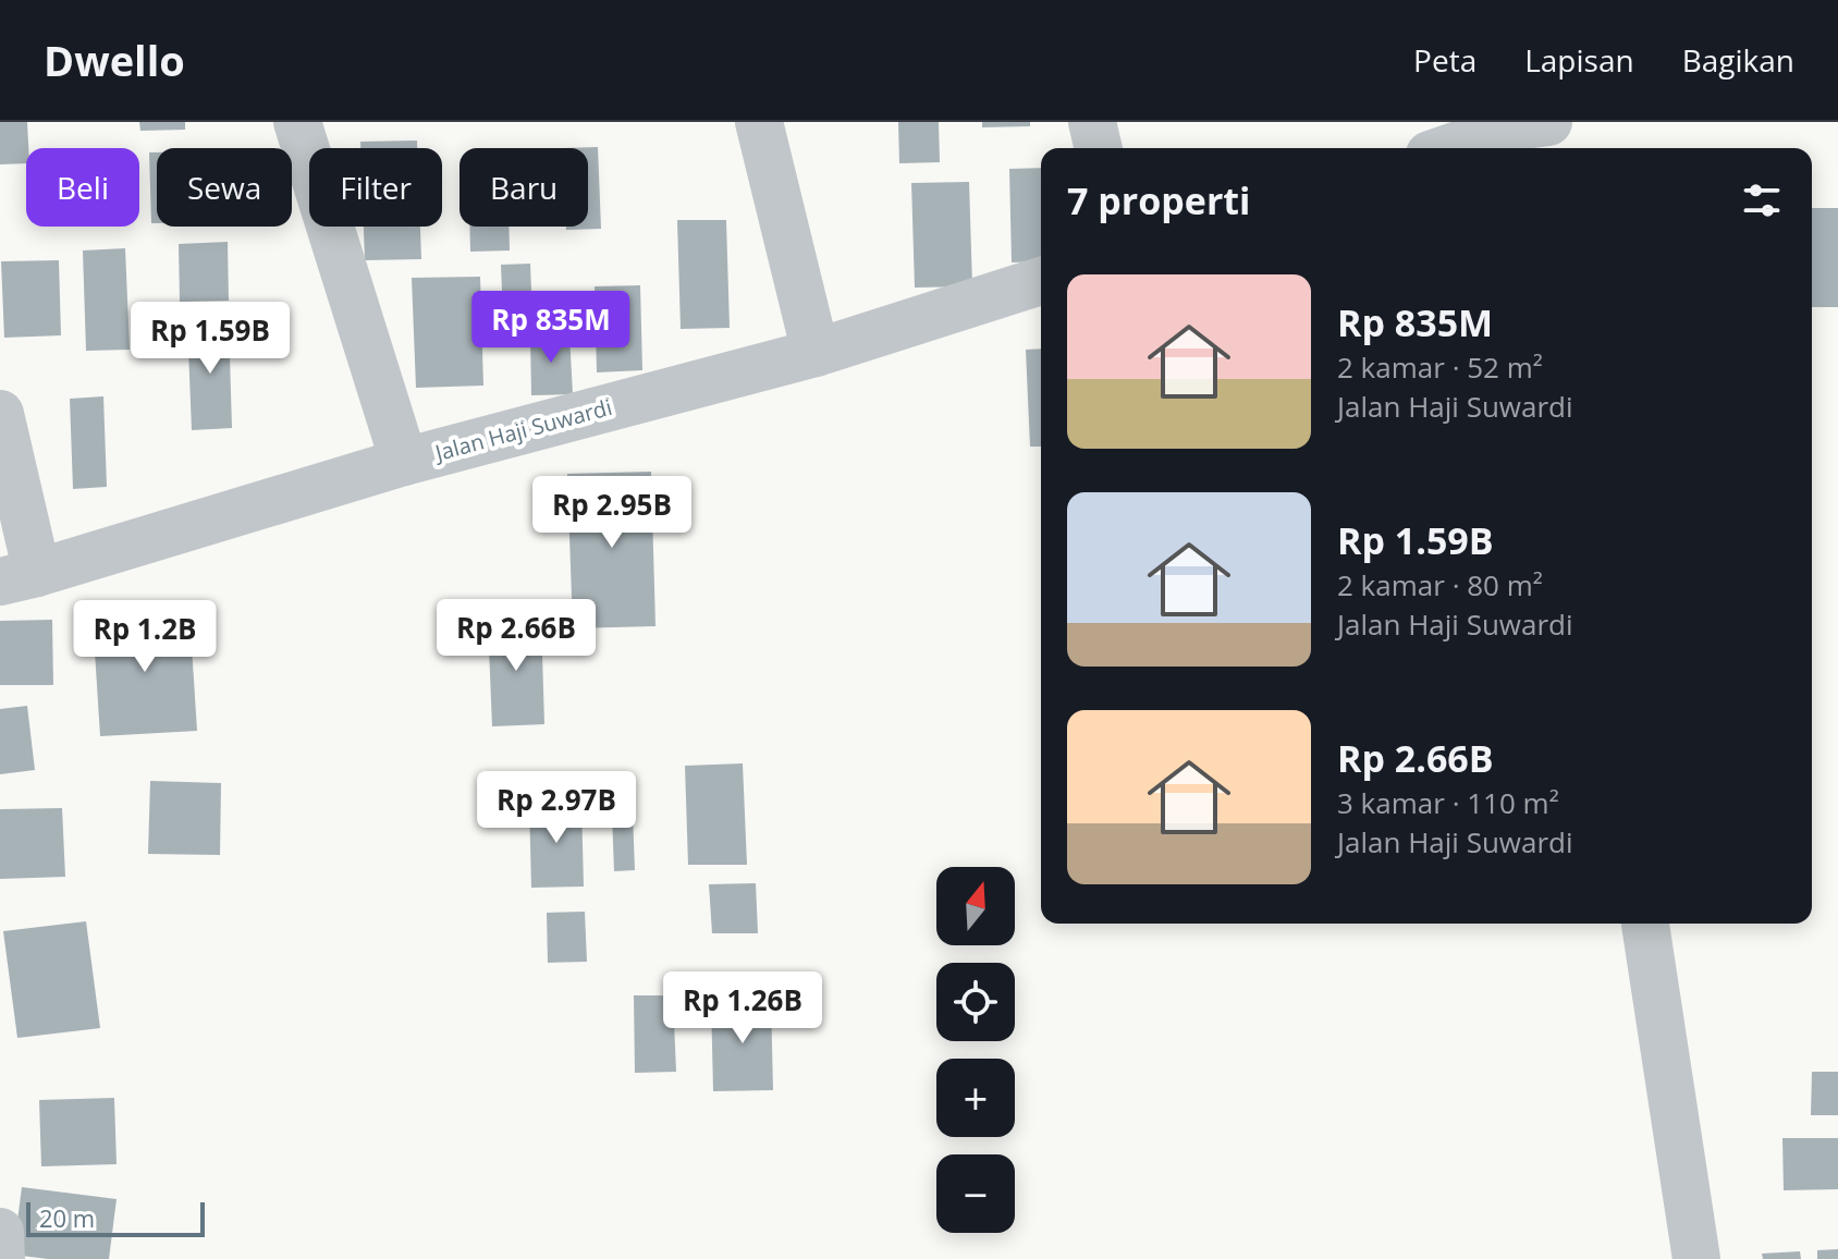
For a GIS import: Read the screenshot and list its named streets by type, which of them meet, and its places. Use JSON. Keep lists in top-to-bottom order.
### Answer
{
  "streets": {
    "street": ["Jalan Haji Suwardi"]
  },
  "scale_bar": "20 m",
  "north": "top",
  "page": {
    "header": "Dwello",
    "nav": ["Peta", "Lapisan", "Bagikan"],
    "chip": [
      "Beli",
      "Sewa",
      "Filter",
      "Baru"
    ],
    "heading": "7 properti",
    "list": [
      {
        "name": "Rp 835M",
        "note": "2 kamar · 52 m² · Jalan Haji Suwardi"
      },
      {
        "name": "Rp 1.59B",
        "note": "2 kamar · 80 m² · Jalan Haji Suwardi"
      },
      {
        "name": "Rp 2.66B",
        "note": "3 kamar · 110 m² · Jalan Haji Suwardi"
      }
    ],
    "price": [
      "Rp 835M",
      "Rp 1.59B",
      "Rp 2.95B",
      "Rp 2.66B",
      "Rp 1.2B",
      "Rp 2.97B",
      "Rp 1.26B"
    ],
    "map_buttons": ["+", "−"],
    "scale": "20 m"
  }
}
